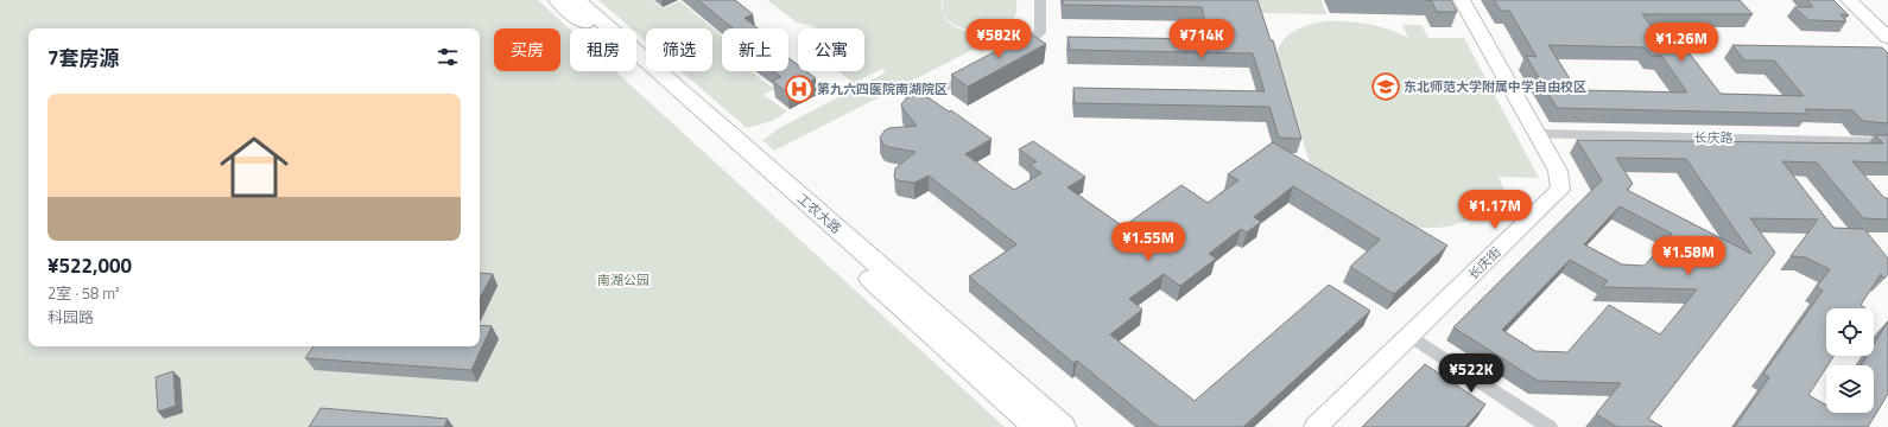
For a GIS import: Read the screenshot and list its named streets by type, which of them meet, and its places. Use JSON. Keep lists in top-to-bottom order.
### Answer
{
  "streets": {
    "main road": ["工农大路"],
    "street": ["长庆路", "长庆街"]
  },
  "crossings": [
    ["长庆路", "长庆街"]
  ],
  "parks": ["南湖公园"],
  "places": {
    "school or university": ["东北师范大学附属中学自由校区"],
    "hospital": ["第九六四医院南湖院区"]
  },
  "page": {
    "price": [
      "¥582K",
      "¥714K",
      "¥1.26M",
      "¥1.17M",
      "¥1.55M",
      "¥1.58M",
      "¥522K"
    ],
    "chip": [
      "买房",
      "租房",
      "筛选",
      "新上",
      "公寓"
    ],
    "heading": "7套房源",
    "list": [
      {
        "name": "¥522,000",
        "note": "2室 · 58 m² · 科园路"
      }
    ]
  }
}
